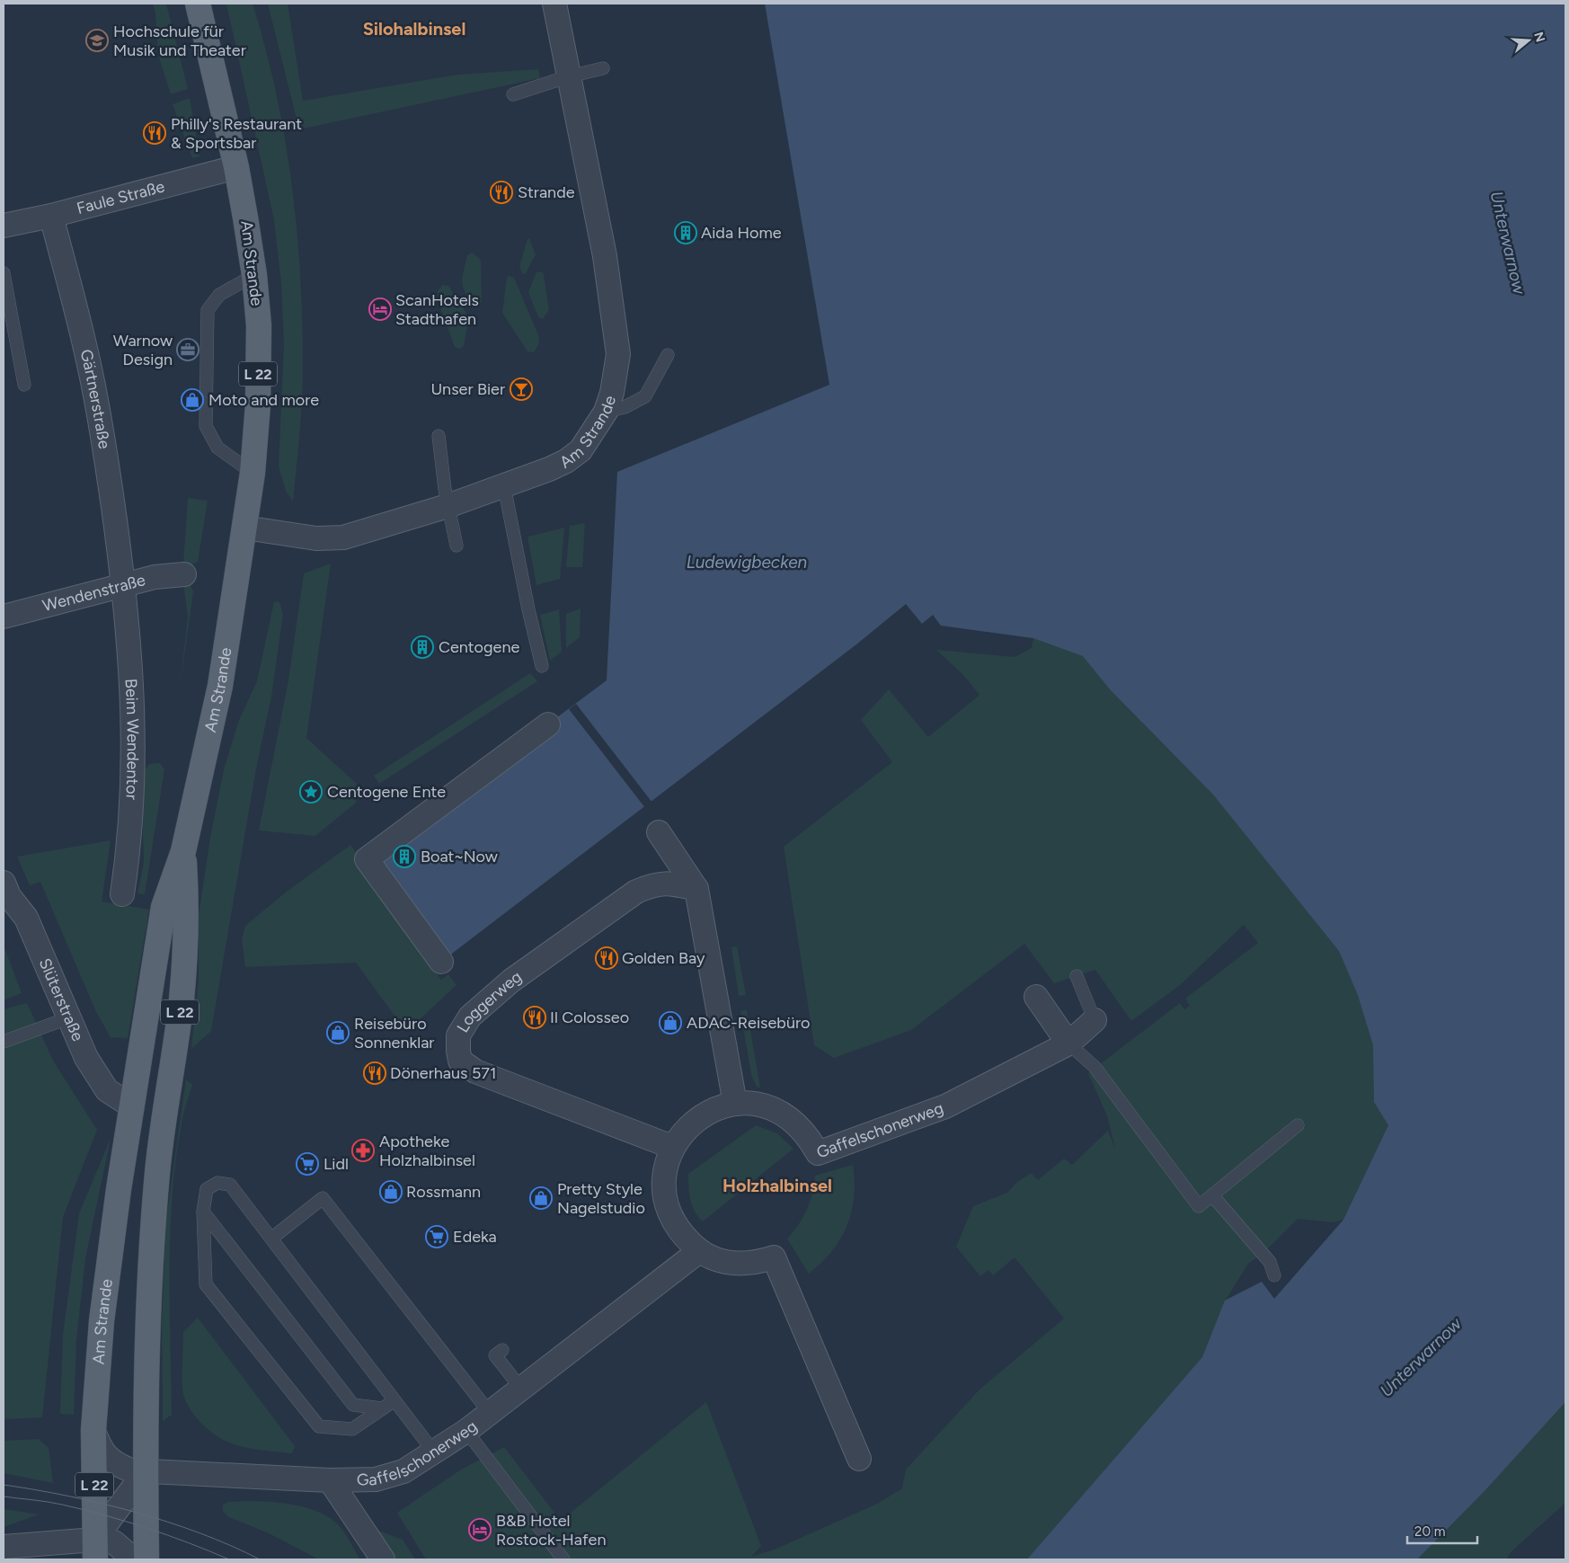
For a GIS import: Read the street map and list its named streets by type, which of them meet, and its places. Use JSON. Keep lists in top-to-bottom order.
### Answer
{
  "streets": {
    "main road": ["Am Strande", "L 22"],
    "street": [
      "Faule Straße",
      "Gärtnerstraße",
      "Wendenstraße",
      "Beim Wendentor",
      "Slüterstraße",
      "Loggerweg",
      "Gaffelschonerweg"
    ]
  },
  "crossings": [
    ["Faule Straße", "Am Strande"],
    ["Faule Straße", "Gärtnerstraße"],
    ["Am Strande", "Slüterstraße"],
    ["Am Strande", "Gaffelschonerweg"],
    ["Gärtnerstraße", "Wendenstraße"],
    ["Gärtnerstraße", "Beim Wendentor"],
    ["Wendenstraße", "Beim Wendentor"],
    ["Loggerweg", "Gaffelschonerweg"]
  ],
  "districts": ["Silohalbinsel", "Holzhalbinsel"],
  "water": ["Unterwarnow", "Ludewigbecken"],
  "places": {
    "school or university": ["Hochschule für Musik und Theater"],
    "restaurant": [
      "Philly's Restaurant & Sportsbar",
      "Strande",
      "Golden Bay",
      "Il Colosseo",
      "Dönerhaus 571"
    ],
    "building": ["Aida Home", "Centogene", "Boat~Now"],
    "hotel": ["ScanHotels Stadthafen", "B&B Hotel Rostock-Hafen"],
    "office": ["Warnow Design"],
    "bar": ["Unser Bier"],
    "shop": [
      "Moto and more",
      "ADAC-Reisebüro",
      "Reisebüro Sonnenklar",
      "Rossmann",
      "Pretty Style Nagelstudio"
    ],
    "place": ["Centogene Ente"],
    "pharmacy": ["Apotheke Holzhalbinsel"],
    "supermarket": ["Lidl", "Edeka"]
  },
  "scale_bar": "20 m",
  "north": "right"
}
